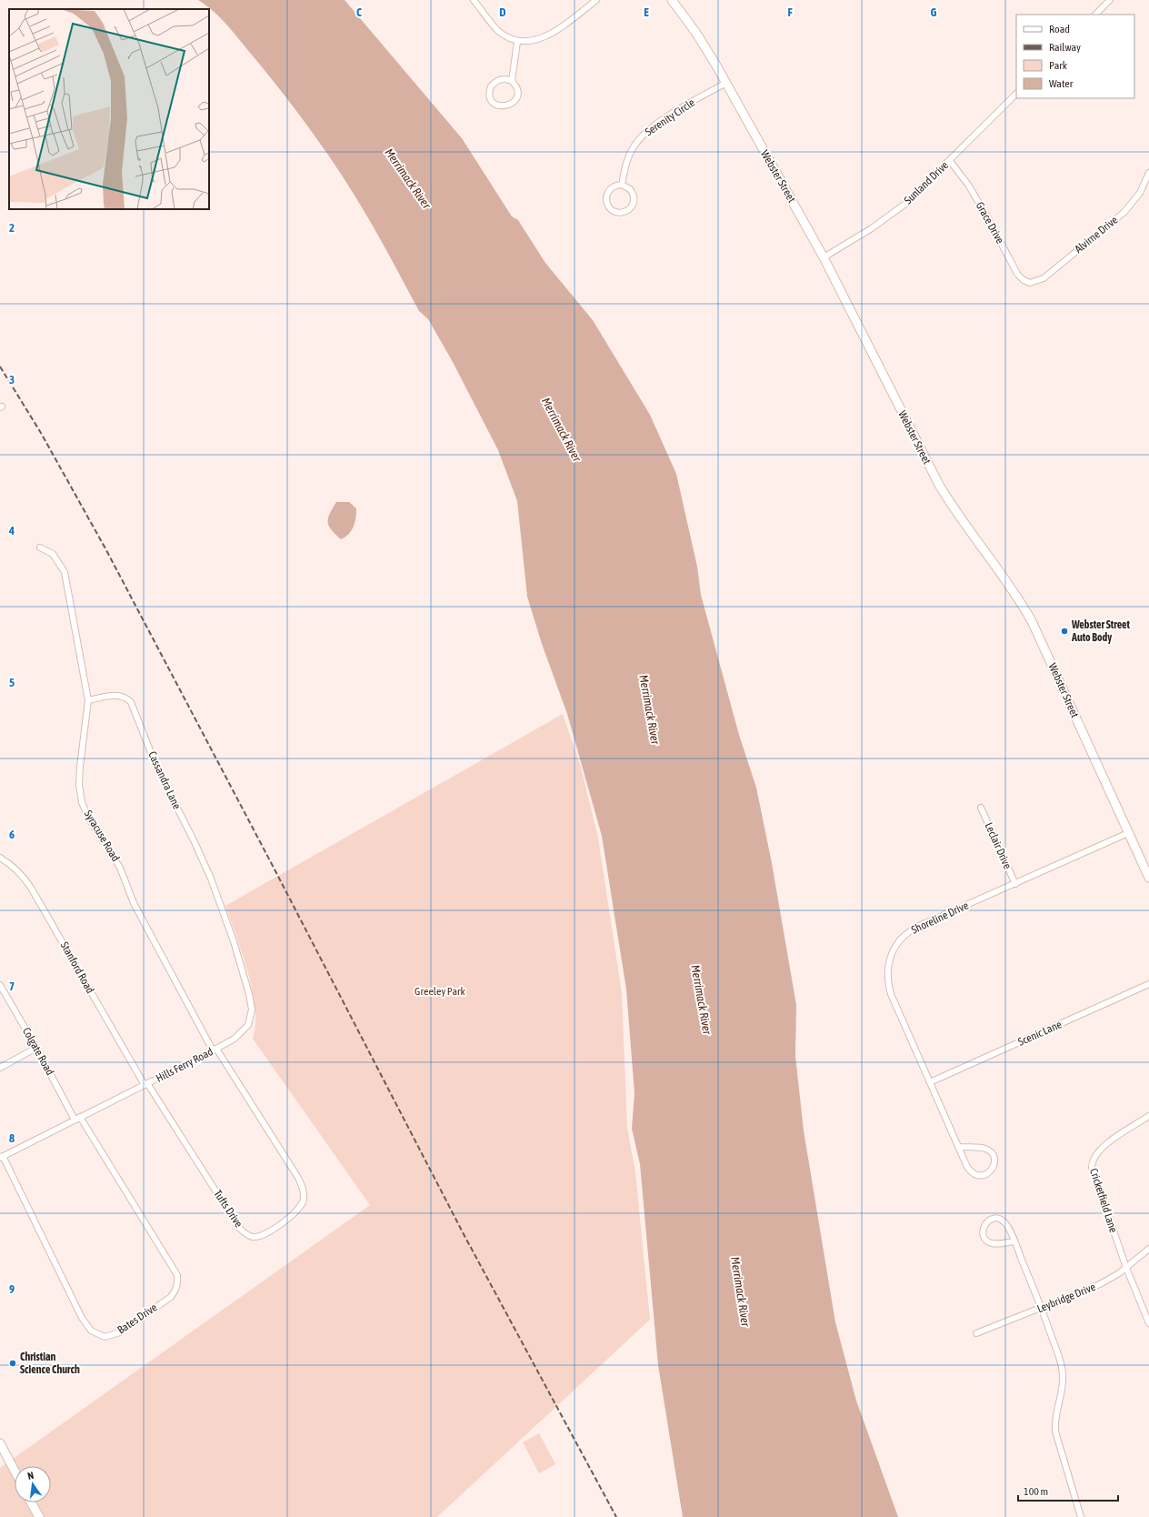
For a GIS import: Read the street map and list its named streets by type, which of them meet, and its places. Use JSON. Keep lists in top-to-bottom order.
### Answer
{
  "streets": {
    "main road": ["Webster Street"],
    "street": [
      "Serenity Circle",
      "Sunland Drive",
      "Grace Drive",
      "Alvirne Drive",
      "Cassandra Lane",
      "Syracuse Road",
      "Leclair Drive",
      "Shoreline Drive",
      "Stanford Road",
      "Scenic Lane",
      "Colgate Road",
      "Hills Ferry Road",
      "Cricketfield Lane",
      "Tufts Drive",
      "Leybridge Drive",
      "Bates Drive"
    ]
  },
  "crossings": [
    ["Serenity Circle", "Webster Street"],
    ["Webster Street", "Sunland Drive"],
    ["Webster Street", "Shoreline Drive"],
    ["Sunland Drive", "Grace Drive"],
    ["Grace Drive", "Alvirne Drive"],
    ["Cassandra Lane", "Syracuse Road"],
    ["Cassandra Lane", "Hills Ferry Road"],
    ["Syracuse Road", "Hills Ferry Road"],
    ["Syracuse Road", "Tufts Drive"],
    ["Leclair Drive", "Shoreline Drive"],
    ["Shoreline Drive", "Scenic Lane"],
    ["Stanford Road", "Hills Ferry Road"],
    ["Stanford Road", "Tufts Drive"],
    ["Colgate Road", "Hills Ferry Road"],
    ["Colgate Road", "Bates Drive"],
    ["Hills Ferry Road", "Tufts Drive"],
    ["Hills Ferry Road", "Bates Drive"],
    ["Cricketfield Lane", "Leybridge Drive"]
  ],
  "water": ["Merrimack River"],
  "parks": ["Greeley Park"],
  "places": ["Webster Street Auto Body", "Christian Science Church"],
  "legend": [
    "Road",
    "Railway",
    "Park",
    "Water"
  ],
  "scale_bar": "100 m",
  "north": "top",
  "grid": {
    "columns": [
      "C",
      "D",
      "E",
      "F",
      "G"
    ],
    "rows": [
      "2",
      "3",
      "4",
      "5",
      "6",
      "7",
      "8",
      "9"
    ]
  }
}
